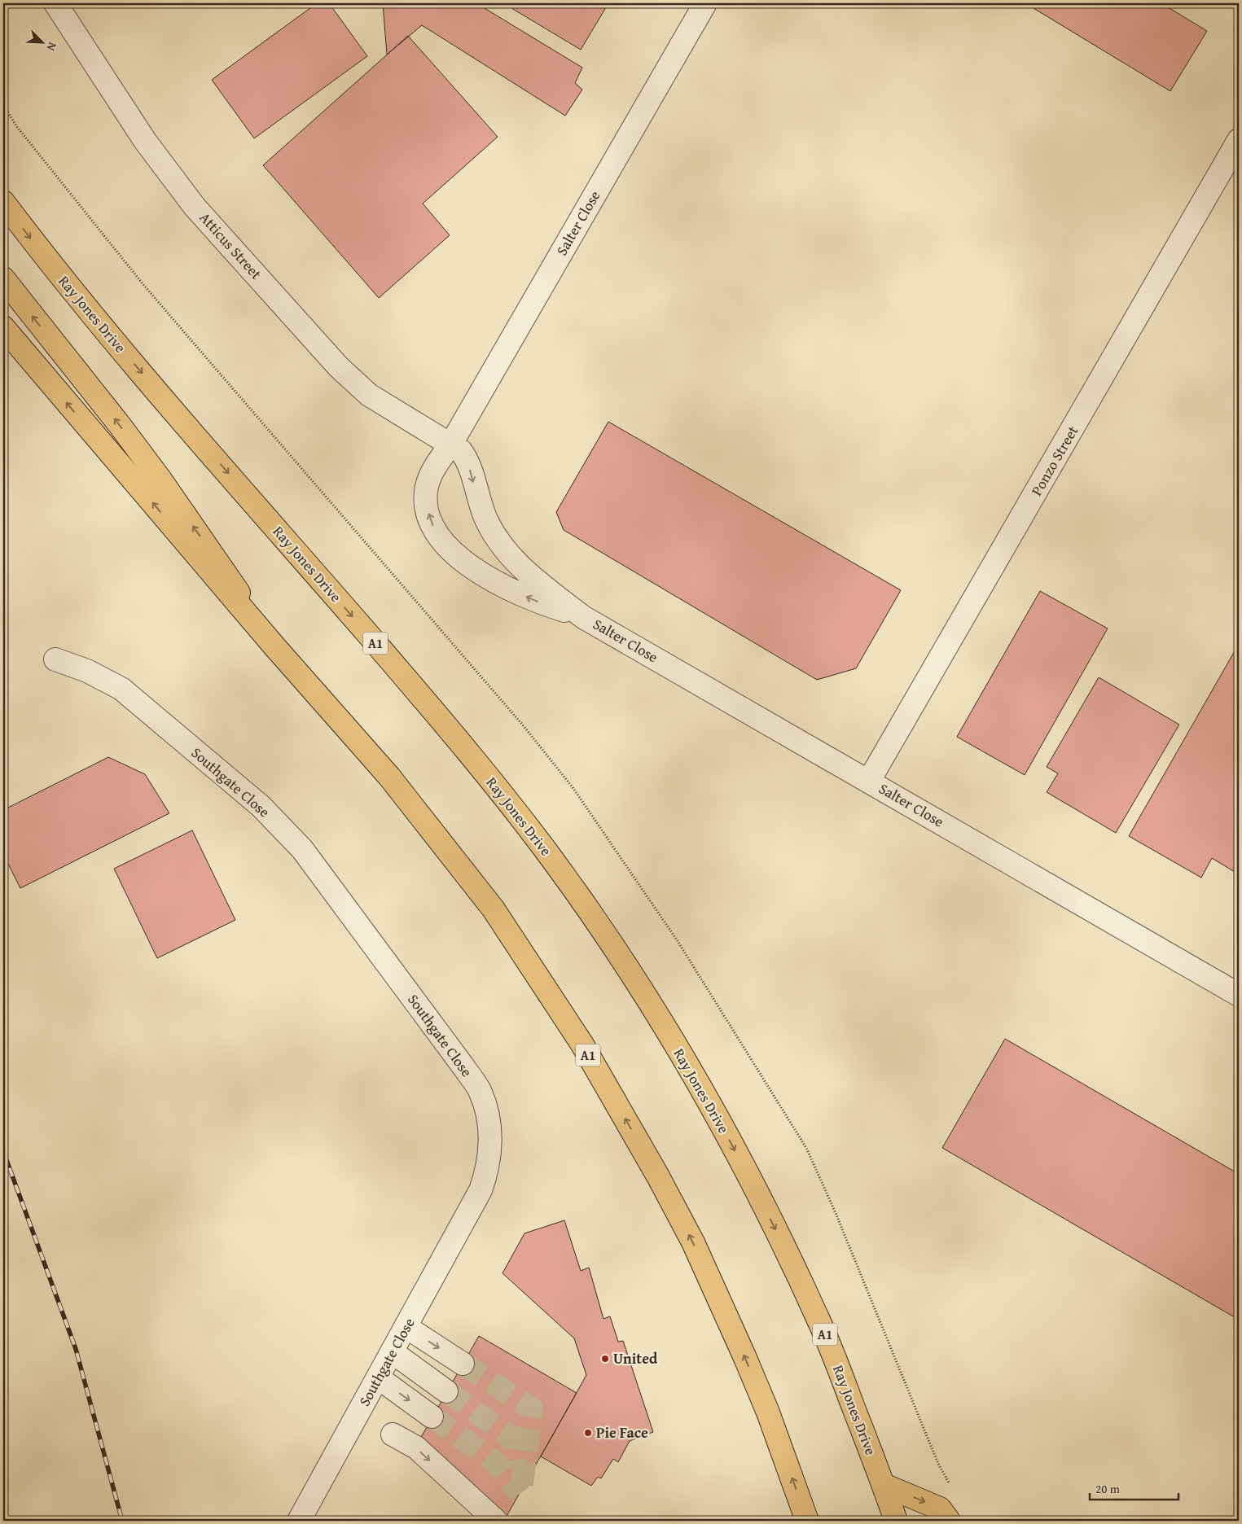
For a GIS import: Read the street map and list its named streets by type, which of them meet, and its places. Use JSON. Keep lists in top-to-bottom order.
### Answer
{
  "streets": {
    "main road": ["Ray Jones Drive", "A1"],
    "street": [
      "Salter Close",
      "Atticus Street",
      "Ponzo Street",
      "Southgate Close"
    ]
  },
  "crossings": [
    ["Salter Close", "Atticus Street"],
    ["Salter Close", "Ponzo Street"]
  ],
  "places": ["United", "Pie Face"],
  "scale_bar": "20 m",
  "north": "bottom right"
}
